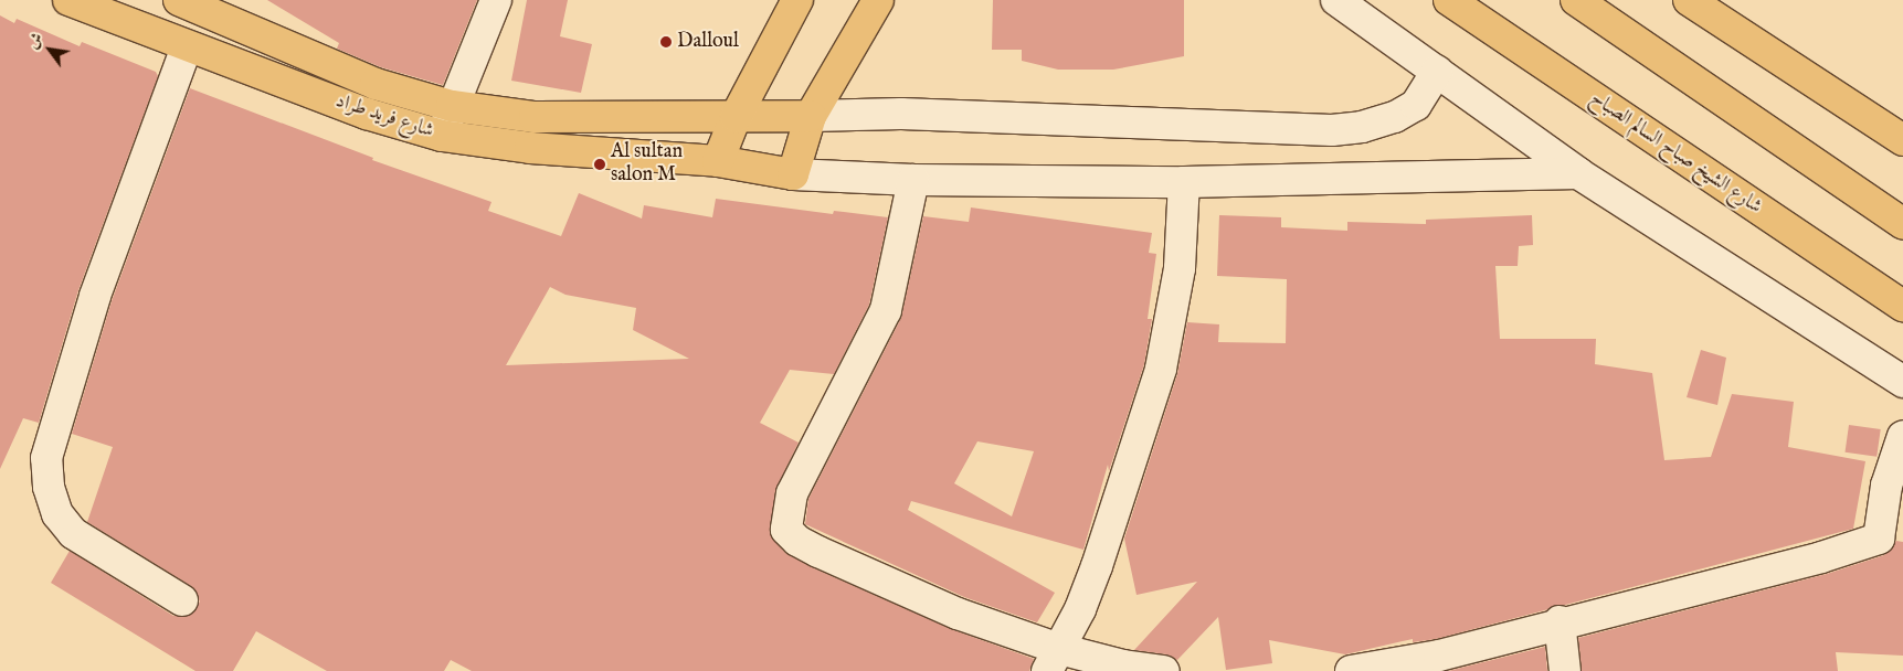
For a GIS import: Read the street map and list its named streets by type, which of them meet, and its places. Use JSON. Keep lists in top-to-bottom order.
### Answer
{
  "streets": {
    "main road": ["شارع فريد طراد", "شارع الشيخ صباح السالم الصباح"]
  },
  "places": ["Dalloul", "Al sultan salon M"],
  "north": "top left"
}
